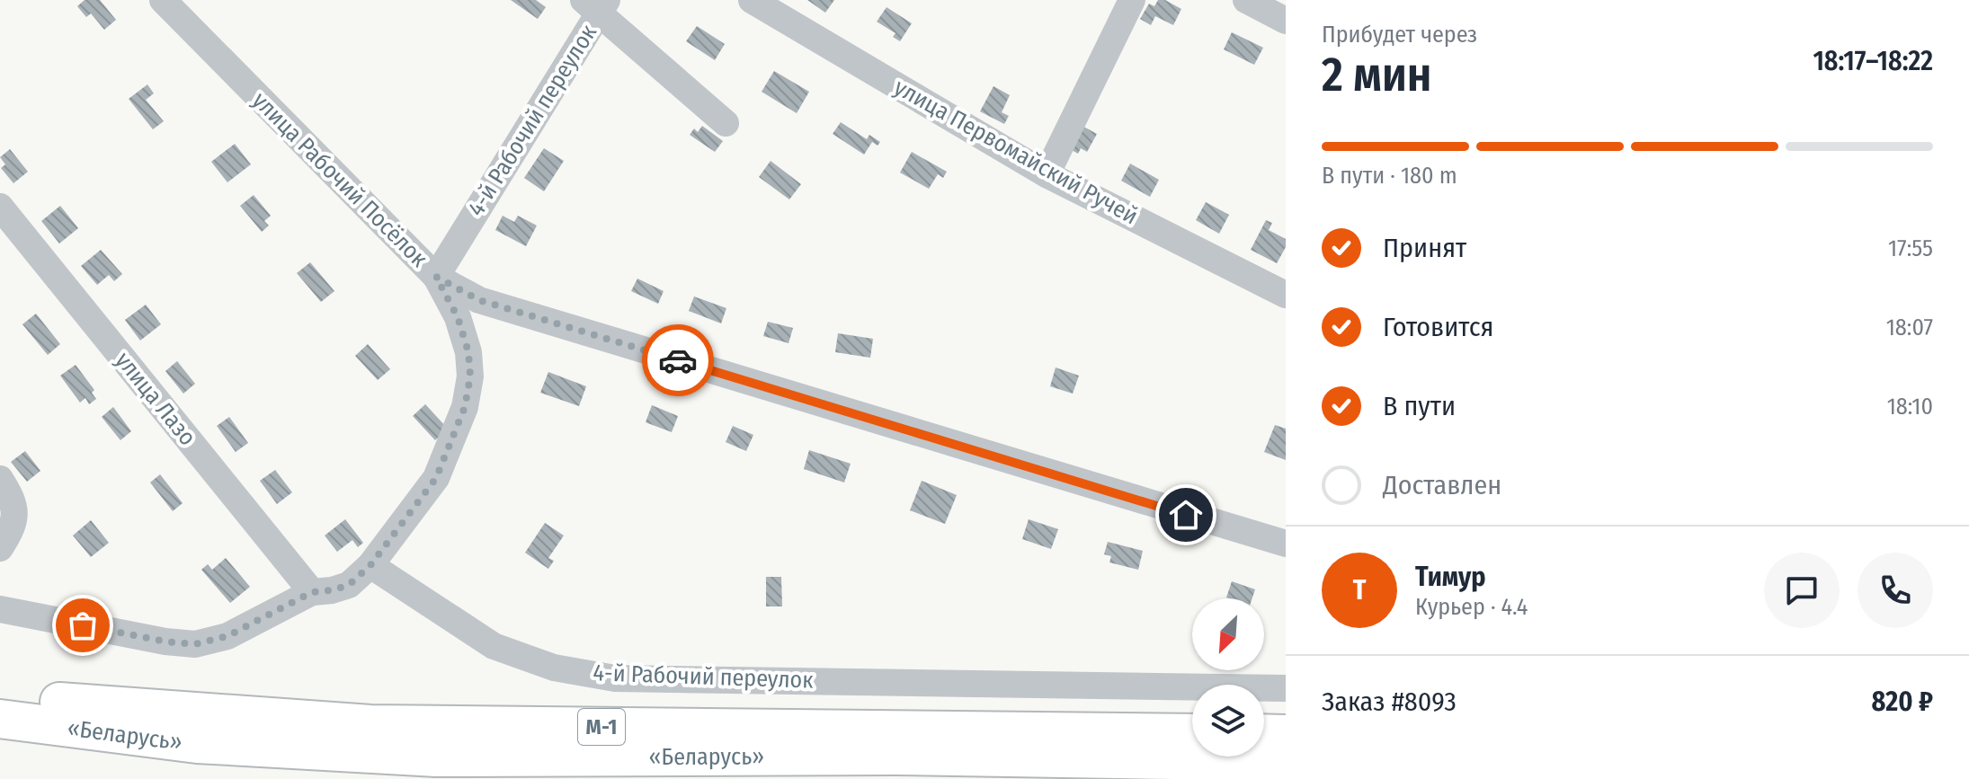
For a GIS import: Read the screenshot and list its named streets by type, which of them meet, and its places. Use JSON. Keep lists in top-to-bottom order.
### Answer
{
  "streets": {
    "highway": ["М-1", "«Беларусь»"],
    "street": [
      "4-й Рабочий переулок",
      "улица Первомайский Ручей",
      "улица Рабочий Посёлок",
      "улица Лазо"
    ]
  },
  "crossings": [
    ["4-й Рабочий переулок", "улица Рабочий Посёлок"]
  ],
  "north": "bottom left",
  "page": {
    "heading": ["2 мин", "Прибудет через", "18:17–18:22"],
    "panel": [
      "Тимур",
      "Курьер · 4.4",
      "Заказ #8093",
      "820 ₽"
    ],
    "bar": "В пути · 180 m",
    "list": [
      ["Принят", "17:55"],
      ["Готовится", "18:07"],
      ["В пути", "18:10"],
      "Доставлен"
    ],
    "round": "Т"
  }
}
